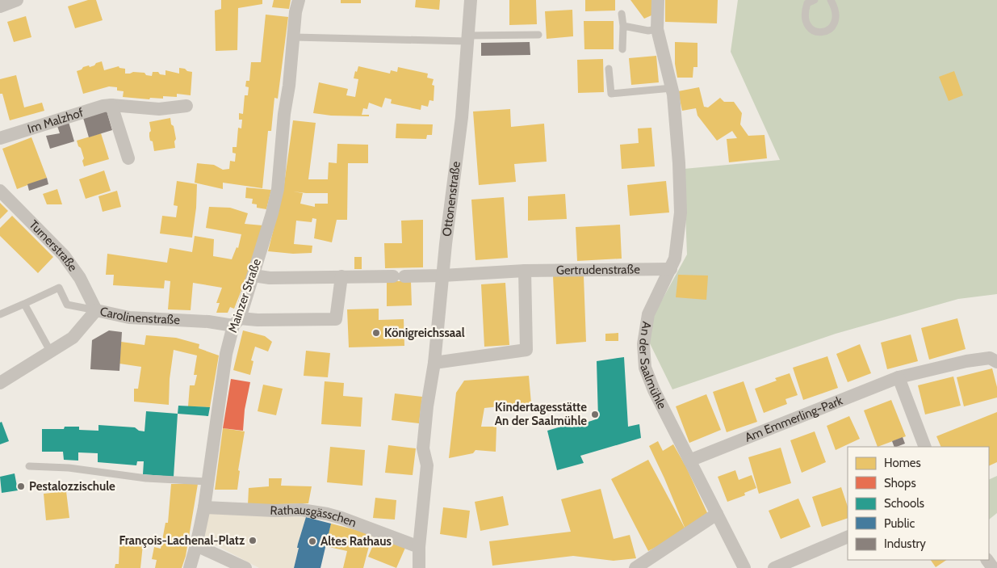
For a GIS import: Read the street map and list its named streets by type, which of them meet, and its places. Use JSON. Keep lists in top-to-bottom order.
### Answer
{
  "streets": {
    "street": [
      "Im Malzhof",
      "Ottonenstraße",
      "Turnerstraße",
      "Gertrudenstraße",
      "Mainzer Straße",
      "Carolinenstraße",
      "An der Saalmühle",
      "Am Emmerling-Park",
      "Rathausgässchen"
    ]
  },
  "crossings": [
    ["Ottonenstraße", "Gertrudenstraße"],
    ["Ottonenstraße", "Rathausgässchen"],
    ["Turnerstraße", "Carolinenstraße"],
    ["Gertrudenstraße", "Mainzer Straße"],
    ["Gertrudenstraße", "An der Saalmühle"],
    ["Mainzer Straße", "Carolinenstraße"],
    ["Mainzer Straße", "Rathausgässchen"],
    ["An der Saalmühle", "Am Emmerling-Park"]
  ],
  "places": [
    "Königreichssaal",
    "Kindertagesstätte An der Saalmühle",
    "Pestalozzischule",
    "François-Lachenal-Platz",
    "Altes Rathaus"
  ],
  "legend": [
    "Homes",
    "Shops",
    "Schools",
    "Public",
    "Industry"
  ]
}
